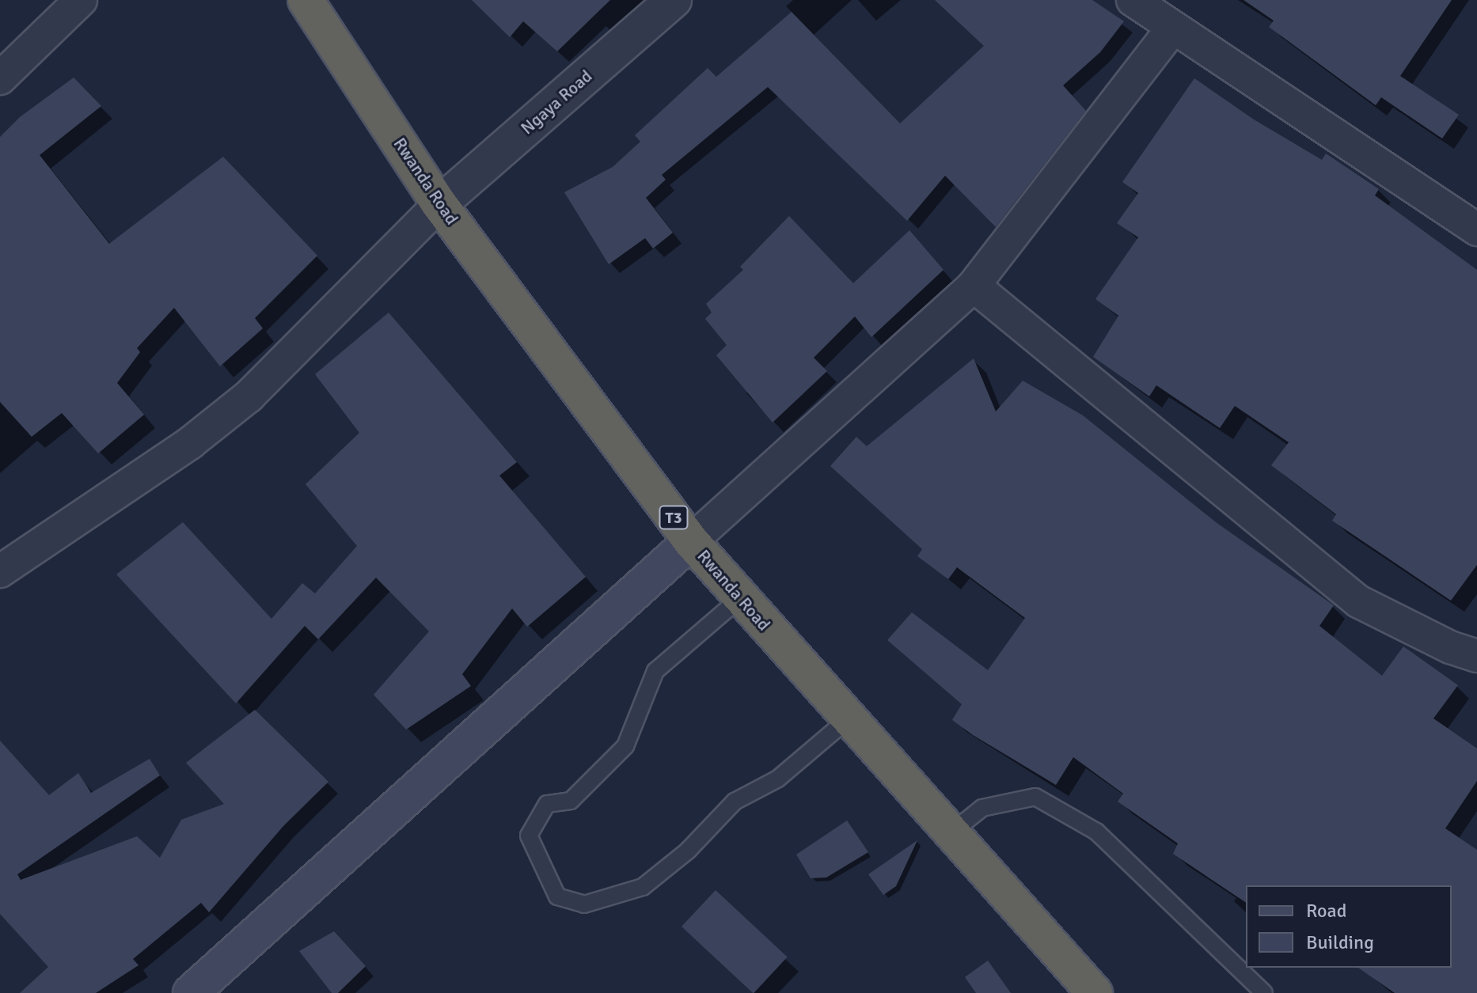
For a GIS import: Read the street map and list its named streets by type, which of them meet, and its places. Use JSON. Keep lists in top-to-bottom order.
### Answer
{
  "streets": {
    "highway": ["Rwanda Road", "T3"],
    "street": ["Ngaya Road"]
  },
  "crossings": [
    ["Ngaya Road", "Rwanda Road"]
  ],
  "legend": ["Road", "Building"]
}
